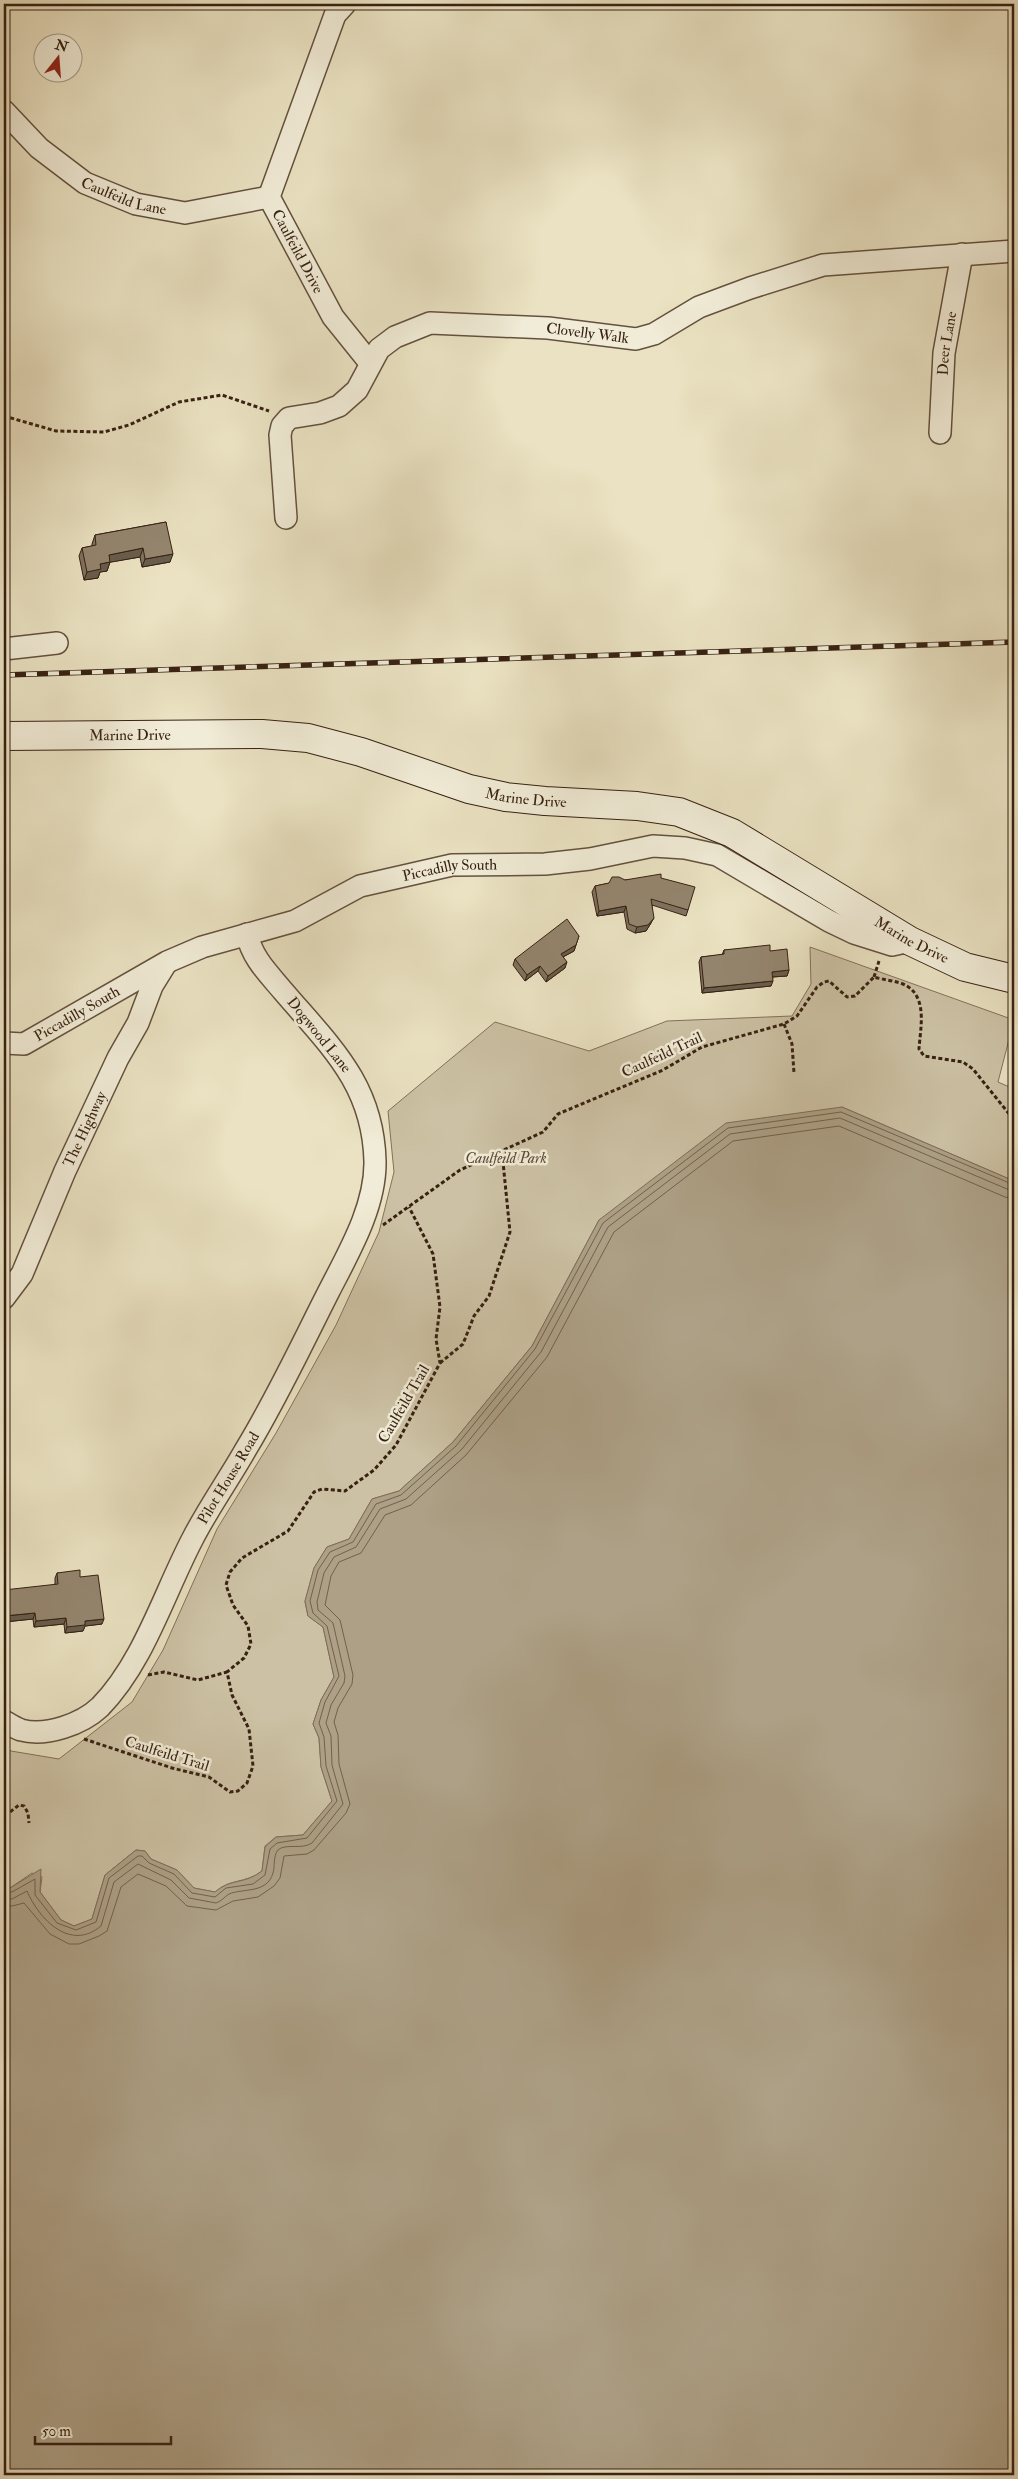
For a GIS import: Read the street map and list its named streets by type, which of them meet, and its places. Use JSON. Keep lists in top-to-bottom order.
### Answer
{
  "streets": {
    "main road": ["Marine Drive"],
    "street": [
      "Caulfeild Lane",
      "Caulfeild Drive",
      "Clovelly Walk",
      "Deer Lane",
      "Piccadilly South",
      "Dogwood Lane",
      "The Highway",
      "Pilot House Road"
    ],
    "path": ["Caulfeild Trail"]
  },
  "crossings": [
    ["Caulfeild Lane", "Caulfeild Drive"],
    ["Caulfeild Drive", "Clovelly Walk"],
    ["Clovelly Walk", "Deer Lane"],
    ["Marine Drive", "Piccadilly South"],
    ["Piccadilly South", "Dogwood Lane"],
    ["Piccadilly South", "The Highway"],
    ["Dogwood Lane", "Pilot House Road"],
    ["Caulfeild Trail", "Pilot House Road"]
  ],
  "parks": ["Caulfeild Park"],
  "scale_bar": "50 m",
  "north": "top"
}
